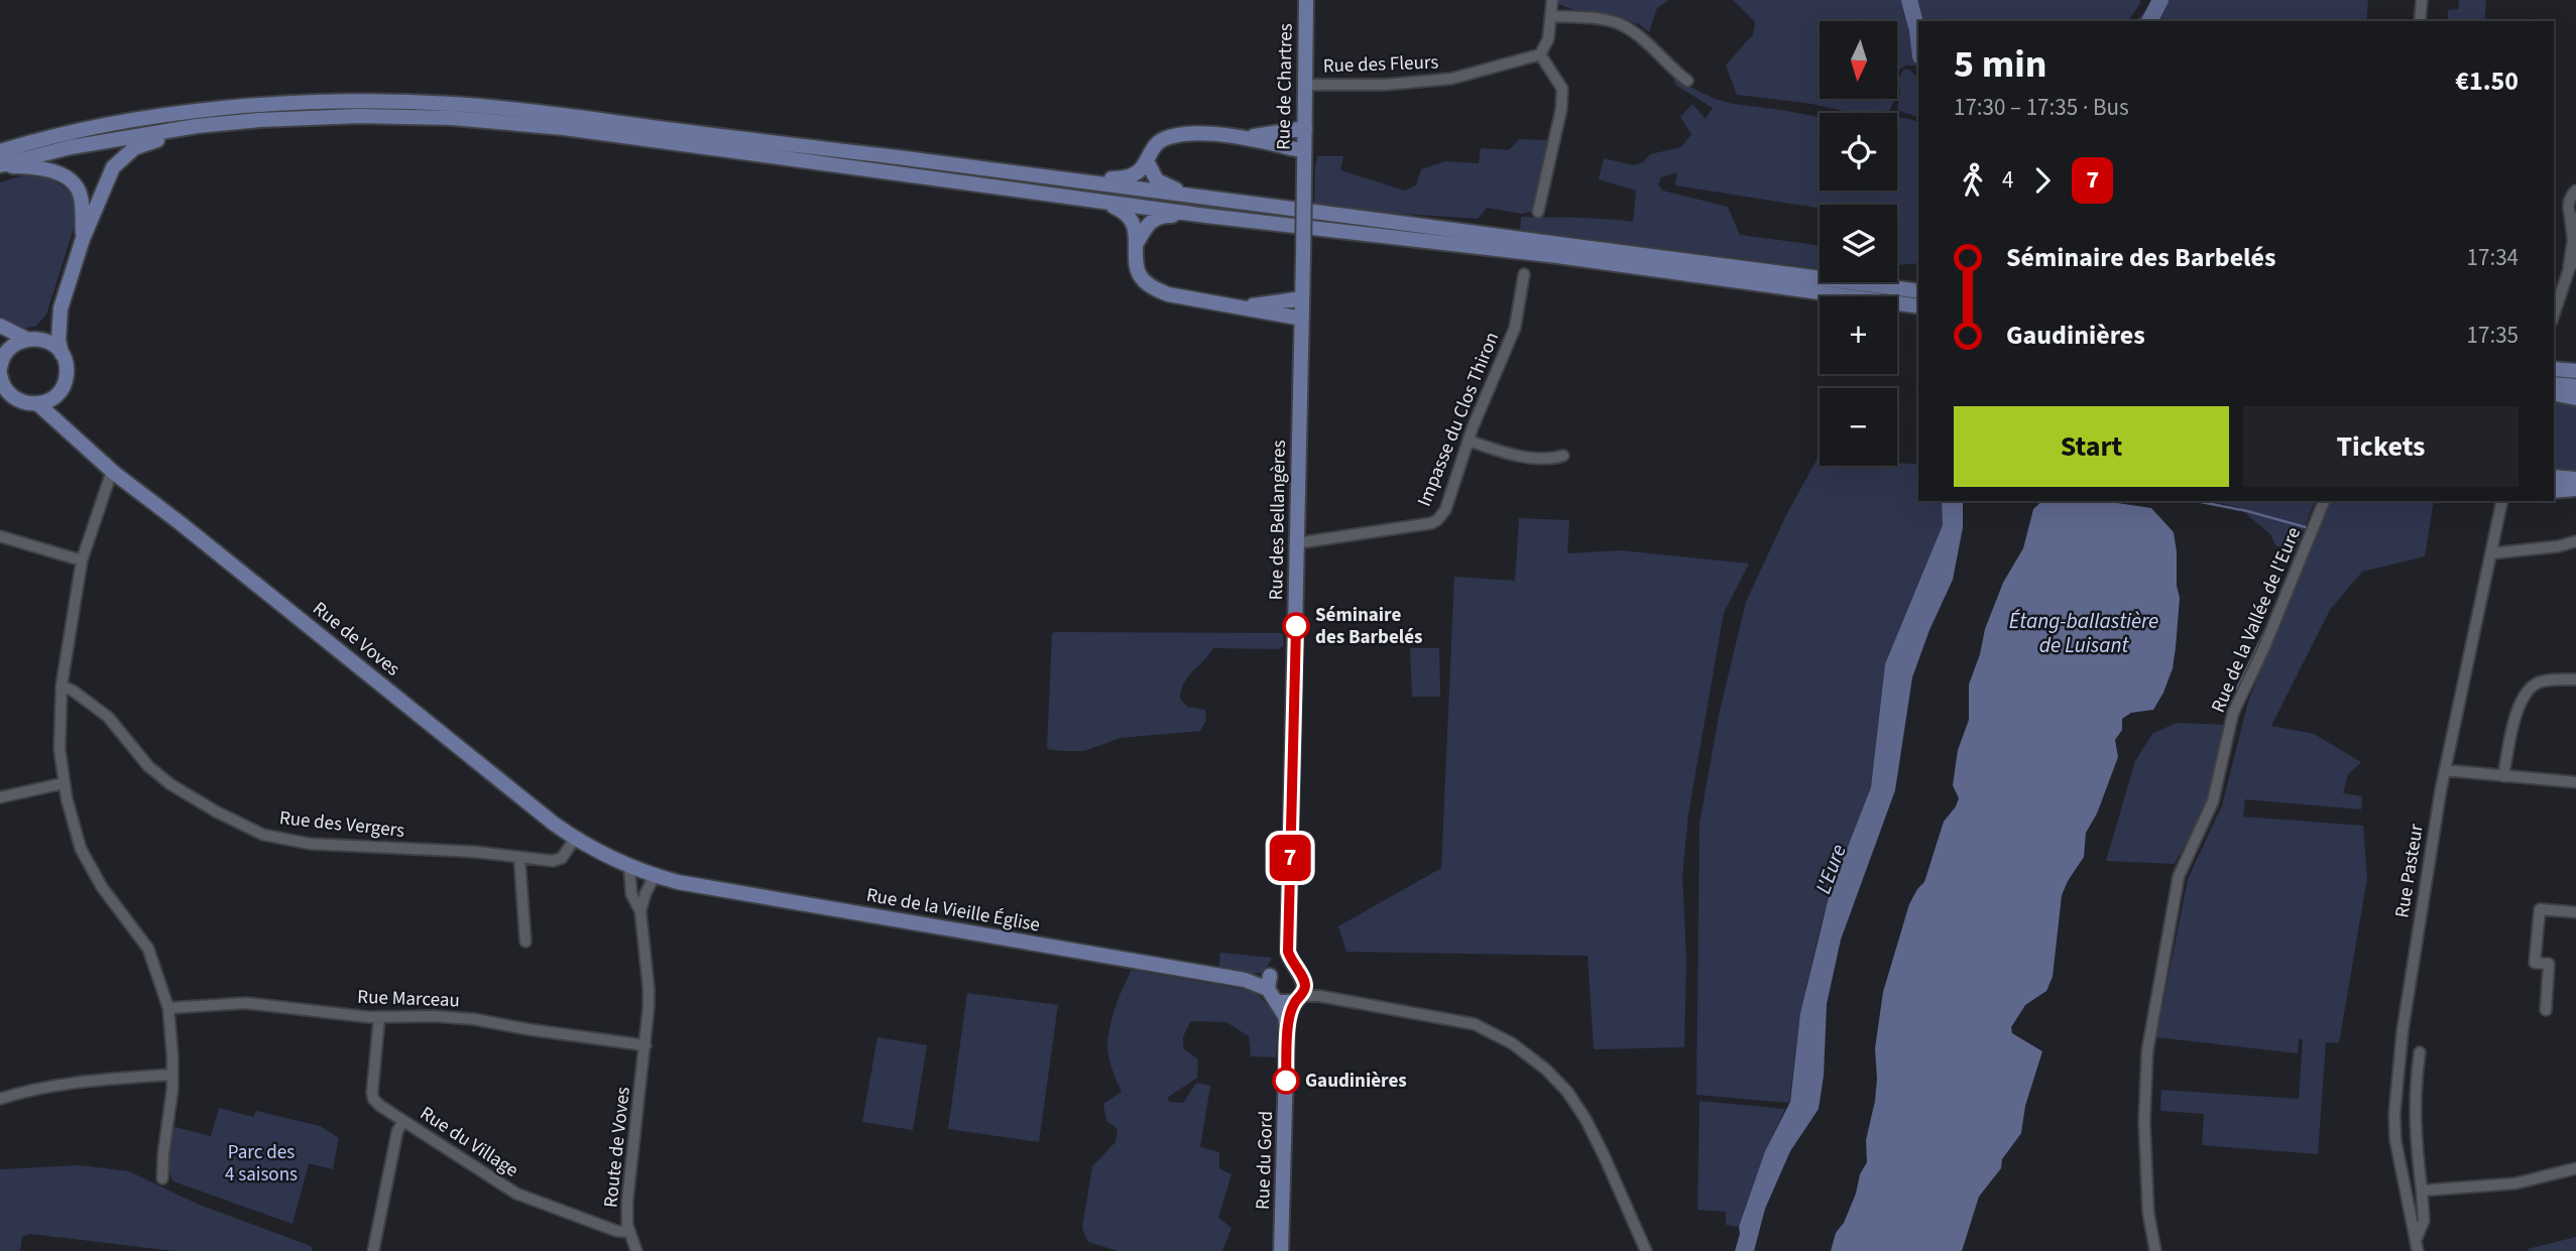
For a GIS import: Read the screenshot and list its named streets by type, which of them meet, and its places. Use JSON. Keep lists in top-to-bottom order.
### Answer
{
  "streets": {
    "main road": [
      "Rue de Chartres",
      "Rue des Bellangères",
      "Rue de Voves",
      "Rue de la Vieille Église",
      "Rue du Gord"
    ],
    "street": [
      "Rue des Fleurs",
      "Impasse du Clos Thiron",
      "Rue de la Vallée de l'Eure",
      "Rue des Vergers",
      "Rue Pasteur",
      "Rue Marceau",
      "Rue du Village",
      "Route de Voves"
    ]
  },
  "crossings": [
    ["Rue des Fleurs", "Rue de Chartres"],
    ["Rue de Chartres", "Rue des Bellangères"],
    ["Impasse du Clos Thiron", "Rue des Bellangères"],
    ["Rue de Voves", "Rue des Vergers"],
    ["Rue de Voves", "Rue de la Vieille Église"],
    ["Rue Marceau", "Rue du Village"],
    ["Rue Marceau", "Route de Voves"],
    ["Rue du Village", "Route de Voves"]
  ],
  "water": ["Étang-ballastière de Luisant", "L'Eure"],
  "parks": ["Parc des 4 saisons"],
  "places": ["Séminaire des Barbelés", "Gaudinières"],
  "lines": ["bus line 7"],
  "north": "bottom",
  "page": {
    "on_map": "7",
    "map_buttons": ["+", "−"],
    "heading": ["5 min", "17:30 – 17:35 · Bus", "€1.50"],
    "legs": ["4", "7"],
    "list": [
      {
        "name": "Séminaire des Barbelés",
        "value": "17:34"
      },
      {
        "name": "Gaudinières",
        "value": "17:35"
      }
    ],
    "buttons": ["Start", "Tickets"]
  }
}
